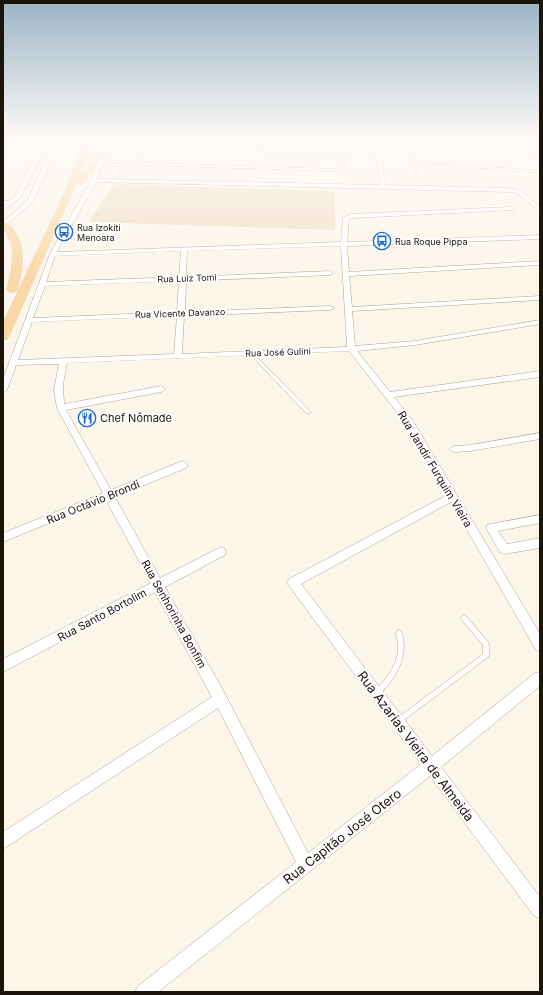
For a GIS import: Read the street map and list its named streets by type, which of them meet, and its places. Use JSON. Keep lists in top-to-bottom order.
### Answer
{
  "streets": {
    "street": [
      "Rua Luiz Tomi",
      "Rua Vicente Davanzo",
      "Rua José Gulini",
      "Rua Jandir Furquim Vieira",
      "Rua Octávio Brondi",
      "Rua Senhorinha Bonfim",
      "Rua Santo Bortolim",
      "Rua Azarias Vieira de Almeida",
      "Rua Capitão José Otero"
    ]
  },
  "crossings": [
    ["Rua José Gulini", "Rua Jandir Furquim Vieira"],
    ["Rua José Gulini", "Rua Senhorinha Bonfim"],
    ["Rua Jandir Furquim Vieira", "Rua Azarias Vieira de Almeida"],
    ["Rua Octávio Brondi", "Rua Senhorinha Bonfim"],
    ["Rua Senhorinha Bonfim", "Rua Santo Bortolim"],
    ["Rua Senhorinha Bonfim", "Rua Capitão José Otero"],
    ["Rua Azarias Vieira de Almeida", "Rua Capitão José Otero"]
  ],
  "places": {
    "bus stop": ["Rua Izokiti Menoara", "Rua Roque Pippa"],
    "restaurant": ["Chef Nômade"]
  }
}
